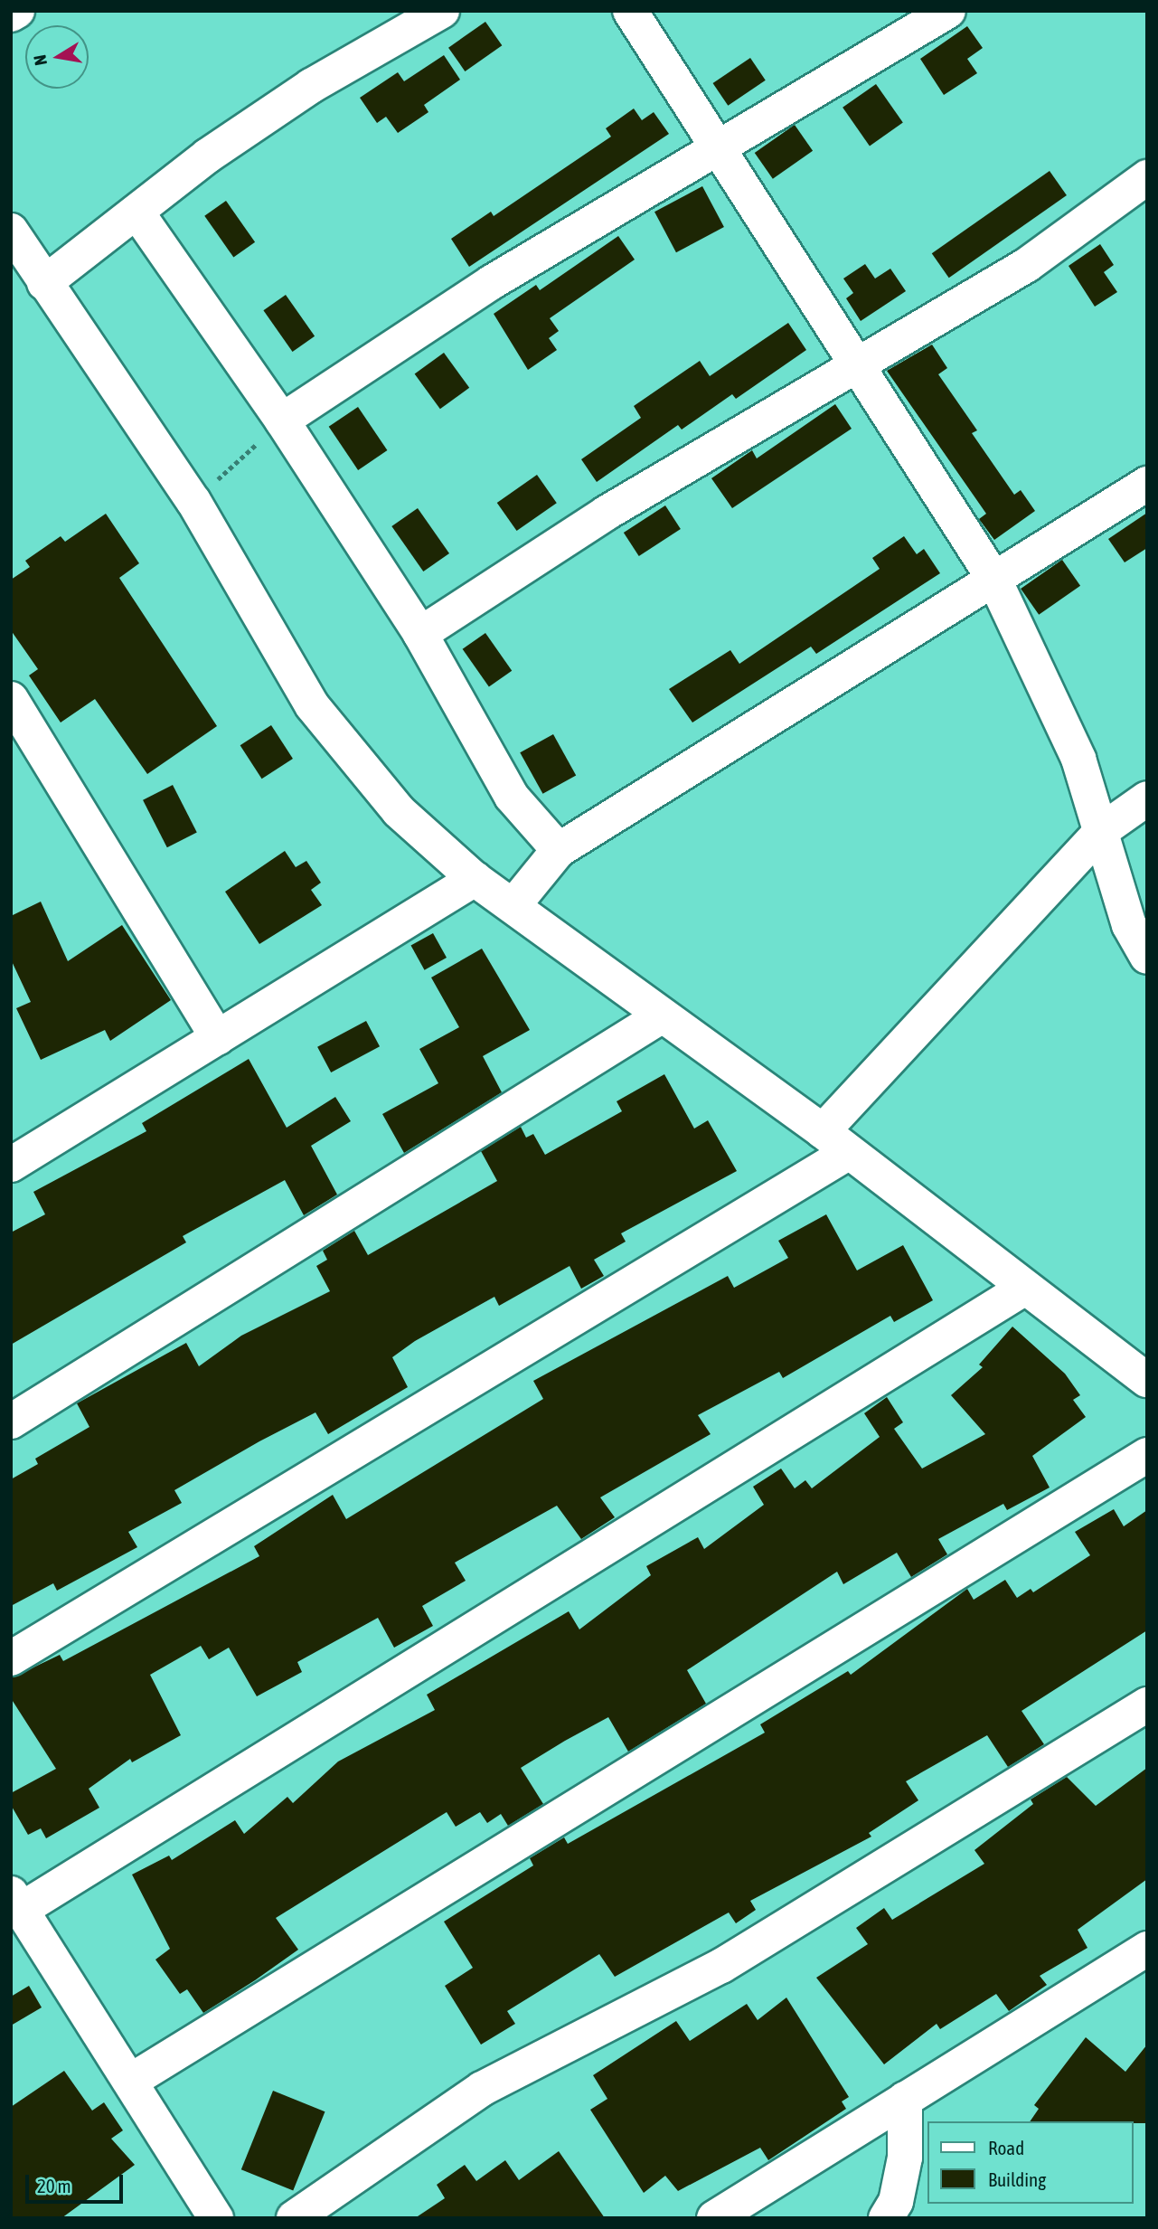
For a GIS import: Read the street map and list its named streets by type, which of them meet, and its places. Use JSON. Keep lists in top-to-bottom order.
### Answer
{
  "legend": ["Road", "Building"],
  "scale_bar": "20 m",
  "north": "left"
}
